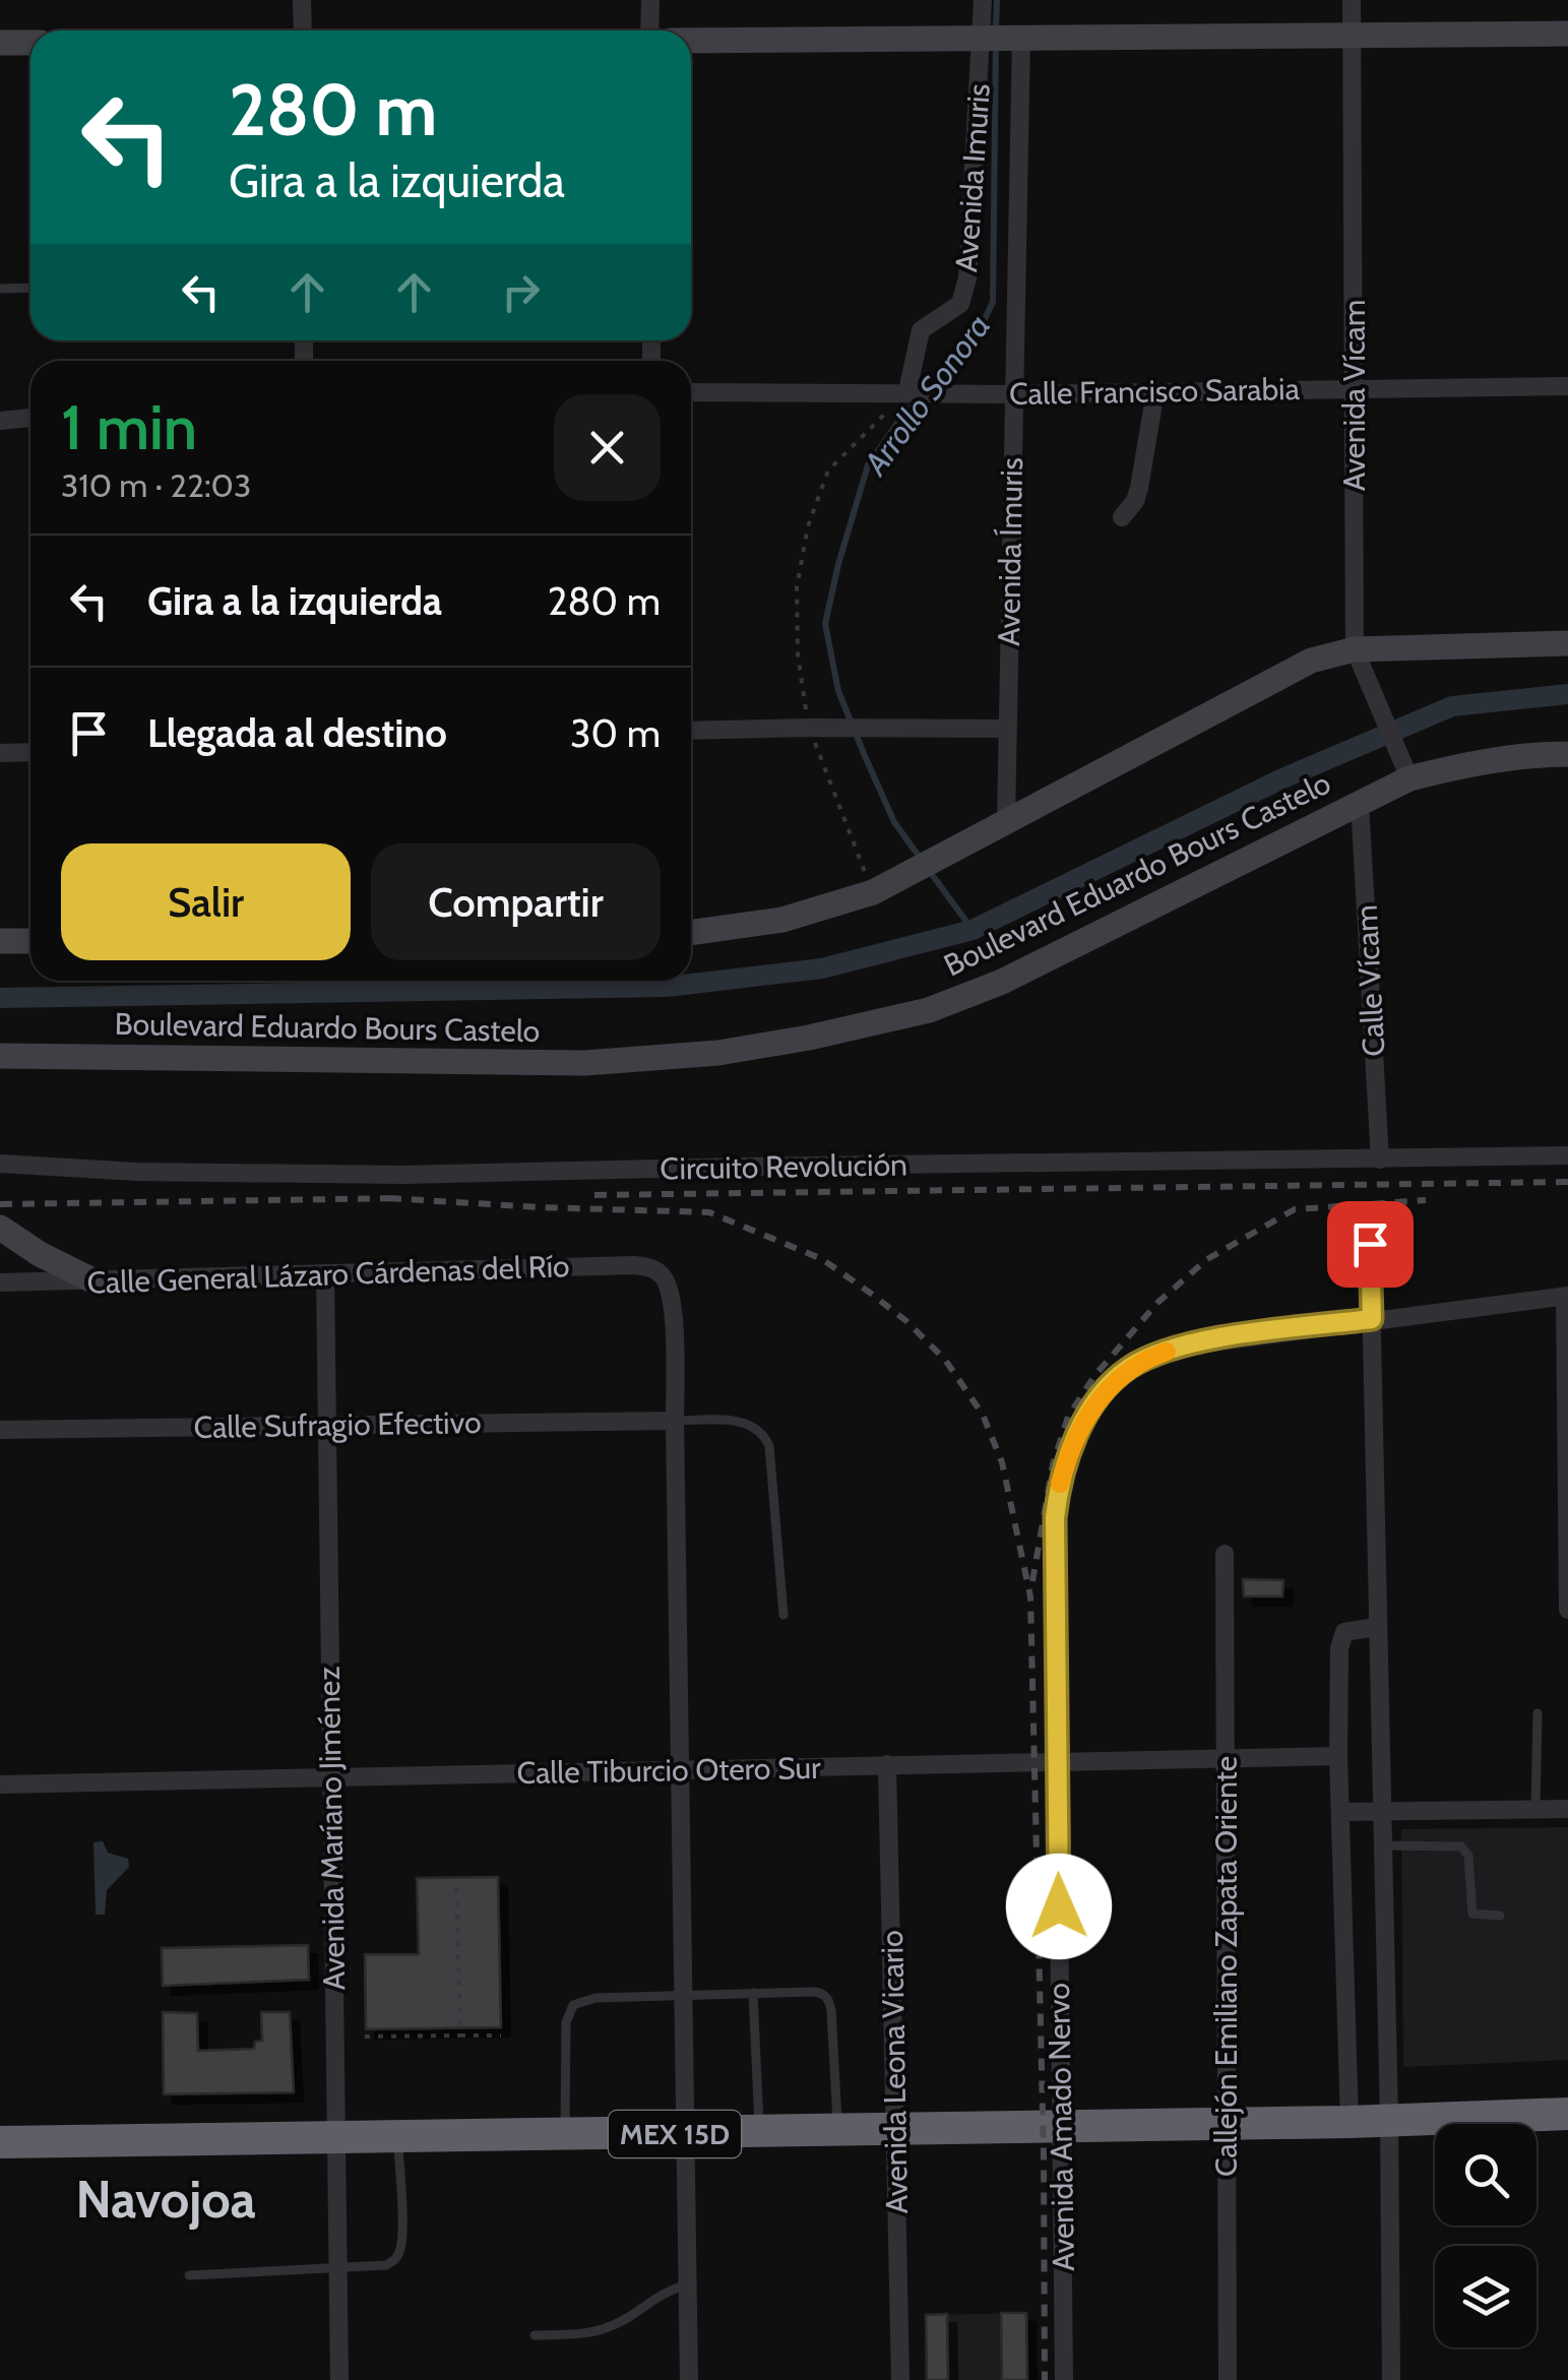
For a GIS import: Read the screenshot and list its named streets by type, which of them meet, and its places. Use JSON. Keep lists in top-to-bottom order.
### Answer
{
  "streets": {
    "highway": ["MEX 15D"],
    "main road": ["Boulevard Eduardo Bours Castelo"],
    "street": [
      "Avenida Imuris",
      "Calle Francisco Sarabia",
      "Avenida Vícam",
      "Avenida Ímuris",
      "Calle Vícam",
      "Circuito Revolución",
      "Calle General Lázaro Cárdenas del Río",
      "Calle Sufragio Efectivo",
      "Calle Tiburcio Otero Sur",
      "Avenida Maríano Jiménez",
      "Callejón Emiliano Zapata Oriente",
      "Avenida Leona Vicario",
      "Avenida Amado Nervo"
    ]
  },
  "crossings": [
    ["Avenida Imuris", "Calle Francisco Sarabia"],
    ["Calle Francisco Sarabia", "Avenida Vícam"],
    ["Calle Francisco Sarabia", "Avenida Ímuris"],
    ["Avenida Vícam", "Boulevard Eduardo Bours Castelo"],
    ["Boulevard Eduardo Bours Castelo", "Calle Vícam"],
    ["Calle Vícam", "Circuito Revolución"],
    ["Calle General Lázaro Cárdenas del Río", "Calle Sufragio Efectivo"],
    ["Calle General Lázaro Cárdenas del Río", "Avenida Maríano Jiménez"],
    ["Calle Sufragio Efectivo", "Avenida Maríano Jiménez"],
    ["Calle Tiburcio Otero Sur", "Avenida Maríano Jiménez"],
    ["Calle Tiburcio Otero Sur", "Callejón Emiliano Zapata Oriente"],
    ["Calle Tiburcio Otero Sur", "Avenida Leona Vicario"],
    ["Calle Tiburcio Otero Sur", "Avenida Amado Nervo"],
    ["Avenida Maríano Jiménez", "MEX 15D"],
    ["Callejón Emiliano Zapata Oriente", "MEX 15D"],
    ["Avenida Leona Vicario", "MEX 15D"],
    ["Avenida Amado Nervo", "MEX 15D"]
  ],
  "districts": ["Navojoa"],
  "water": ["Arrollo Sonora"],
  "page": {
    "turn": ["280 m", "Gira a la izquierda"],
    "heading": ["1 min", "310 m · 22:03"],
    "list": [
      {
        "name": "Gira a la izquierda",
        "value": "280 m"
      },
      {
        "name": "Llegada al destino",
        "value": "30 m"
      }
    ],
    "buttons": ["Salir", "Compartir"]
  }
}
